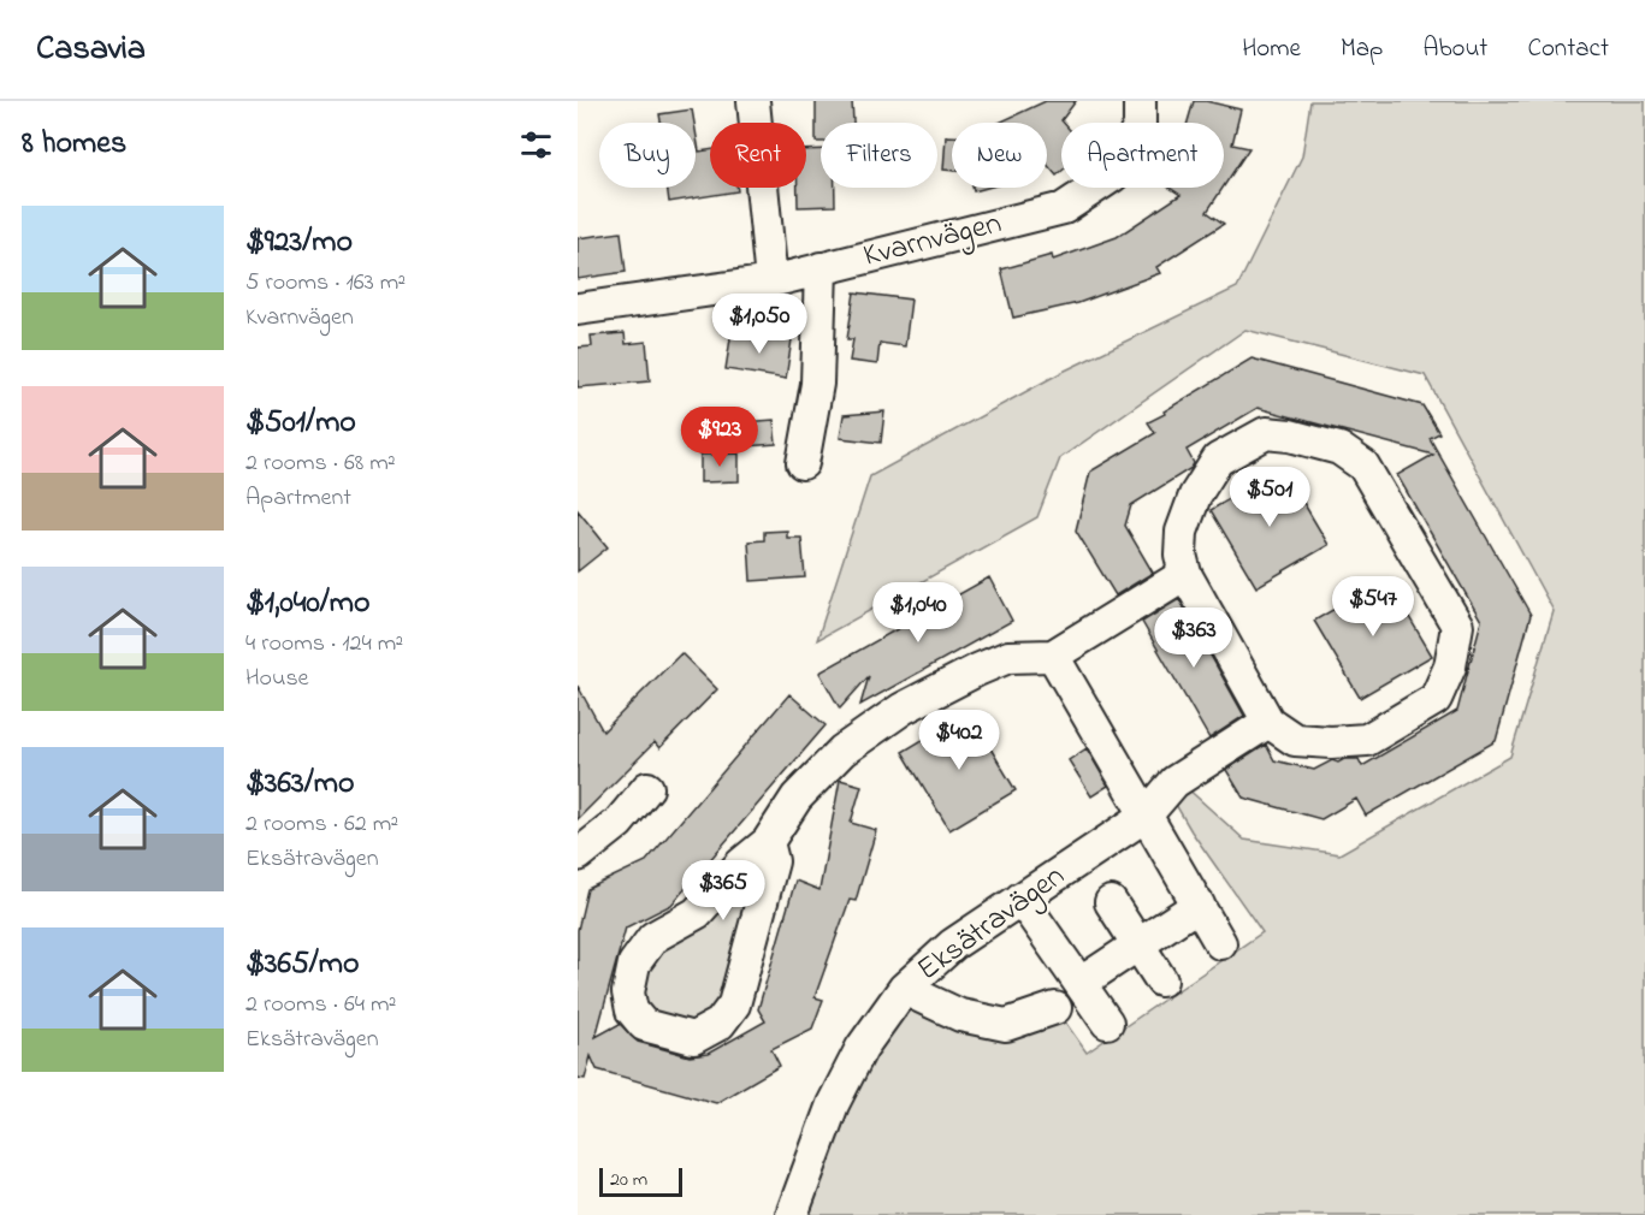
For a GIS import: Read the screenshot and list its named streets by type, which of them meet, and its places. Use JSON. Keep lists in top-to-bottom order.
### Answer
{
  "streets": {
    "street": ["Kvarnvägen", "Eksätravägen"]
  },
  "scale_bar": "20 m",
  "page": {
    "header": "Casavia",
    "nav": [
      "Home",
      "Map",
      "About",
      "Contact"
    ],
    "heading": "8 homes",
    "chip": [
      "Buy",
      "Rent",
      "Filters",
      "New",
      "Apartment"
    ],
    "list": [
      {
        "name": "$923/mo",
        "note": "5 rooms · 163 m² · Kvarnvägen"
      },
      {
        "name": "$501/mo",
        "note": "2 rooms · 68 m² · Apartment"
      },
      {
        "name": "$1,040/mo",
        "note": "4 rooms · 124 m² · House"
      },
      {
        "name": "$363/mo",
        "note": "2 rooms · 62 m² · Eksätravägen"
      },
      {
        "name": "$365/mo",
        "note": "2 rooms · 64 m² · Eksätravägen"
      }
    ],
    "price": [
      "$1,050",
      "$923",
      "$501",
      "$547",
      "$1,040",
      "$363",
      "$402",
      "$365"
    ],
    "scale": "20 m"
  }
}
